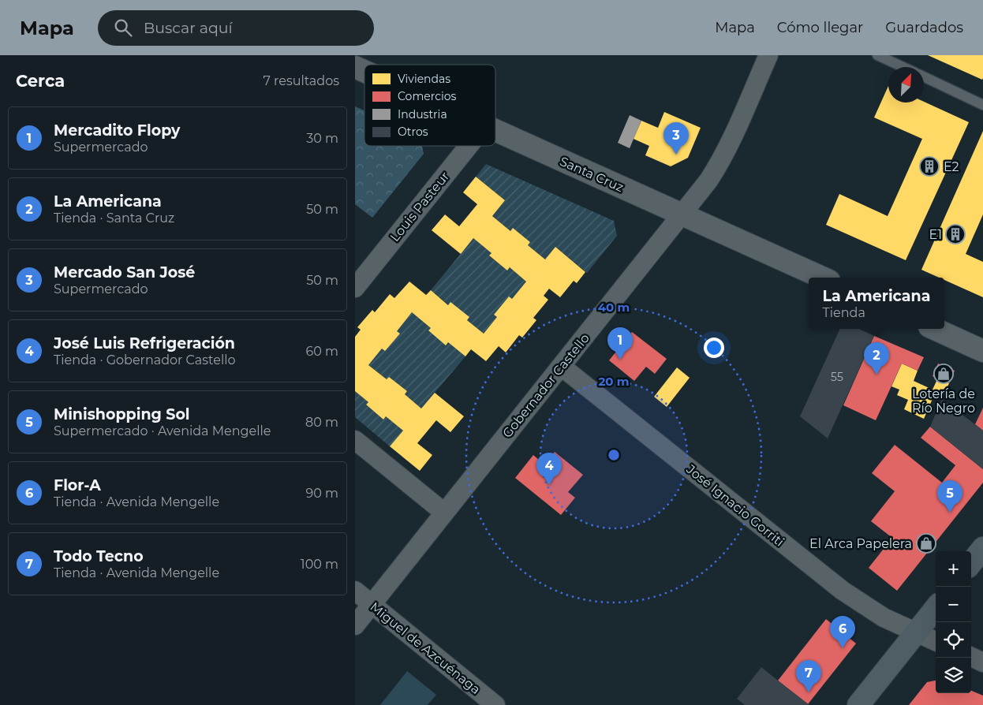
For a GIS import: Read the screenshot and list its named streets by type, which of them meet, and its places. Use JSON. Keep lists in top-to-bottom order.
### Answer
{
  "streets": {
    "main road": ["Santa Cruz"],
    "street": [
      "Louis Pasteur",
      "Gobernador Castello",
      "José Ignacio Gorriti",
      "Miguel de Azcuénaga"
    ]
  },
  "crossings": [
    ["Santa Cruz", "Gobernador Castello"],
    ["Gobernador Castello", "José Ignacio Gorriti"],
    ["Gobernador Castello", "Miguel de Azcuénaga"]
  ],
  "places": {
    "building": ["E2", "E1"],
    "shop": ["Lotería de Río Negro", "El Arca Papelera"]
  },
  "house_numbers": ["55"],
  "legend": [
    "Viviendas",
    "Comercios",
    "Industria",
    "Otros"
  ],
  "north": "top right",
  "page": {
    "header": "Mapa",
    "search": "Buscar aquí",
    "nav": ["Mapa", "Cómo llegar", "Guardados"],
    "heading": ["Cerca", "7 resultados"],
    "list": [
      {
        "mark": "1",
        "name": "Mercadito Flopy",
        "note": "Supermercado",
        "value": "30 m"
      },
      {
        "mark": "2",
        "name": "La Americana",
        "note": "Tienda · Santa Cruz",
        "value": "50 m"
      },
      {
        "mark": "3",
        "name": "Mercado San José",
        "note": "Supermercado",
        "value": "50 m"
      },
      {
        "mark": "4",
        "name": "José Luis Refrigeración",
        "note": "Tienda · Gobernador Castello",
        "value": "60 m"
      },
      {
        "mark": "5",
        "name": "Minishopping Sol",
        "note": "Supermercado · Avenida Mengelle",
        "value": "80 m"
      },
      {
        "mark": "6",
        "name": "Flor-A",
        "note": "Tienda · Avenida Mengelle",
        "value": "90 m"
      },
      {
        "mark": "7",
        "name": "Todo Tecno",
        "note": "Tienda · Avenida Mengelle",
        "value": "100 m"
      }
    ],
    "pins": [
      "3",
      "1",
      "2",
      "4",
      "5",
      "6",
      "7"
    ],
    "popup": ["La Americana", "Tienda"],
    "map_buttons": ["+", "−"]
  },
  "rings": ["40 m", "20 m"]
}
